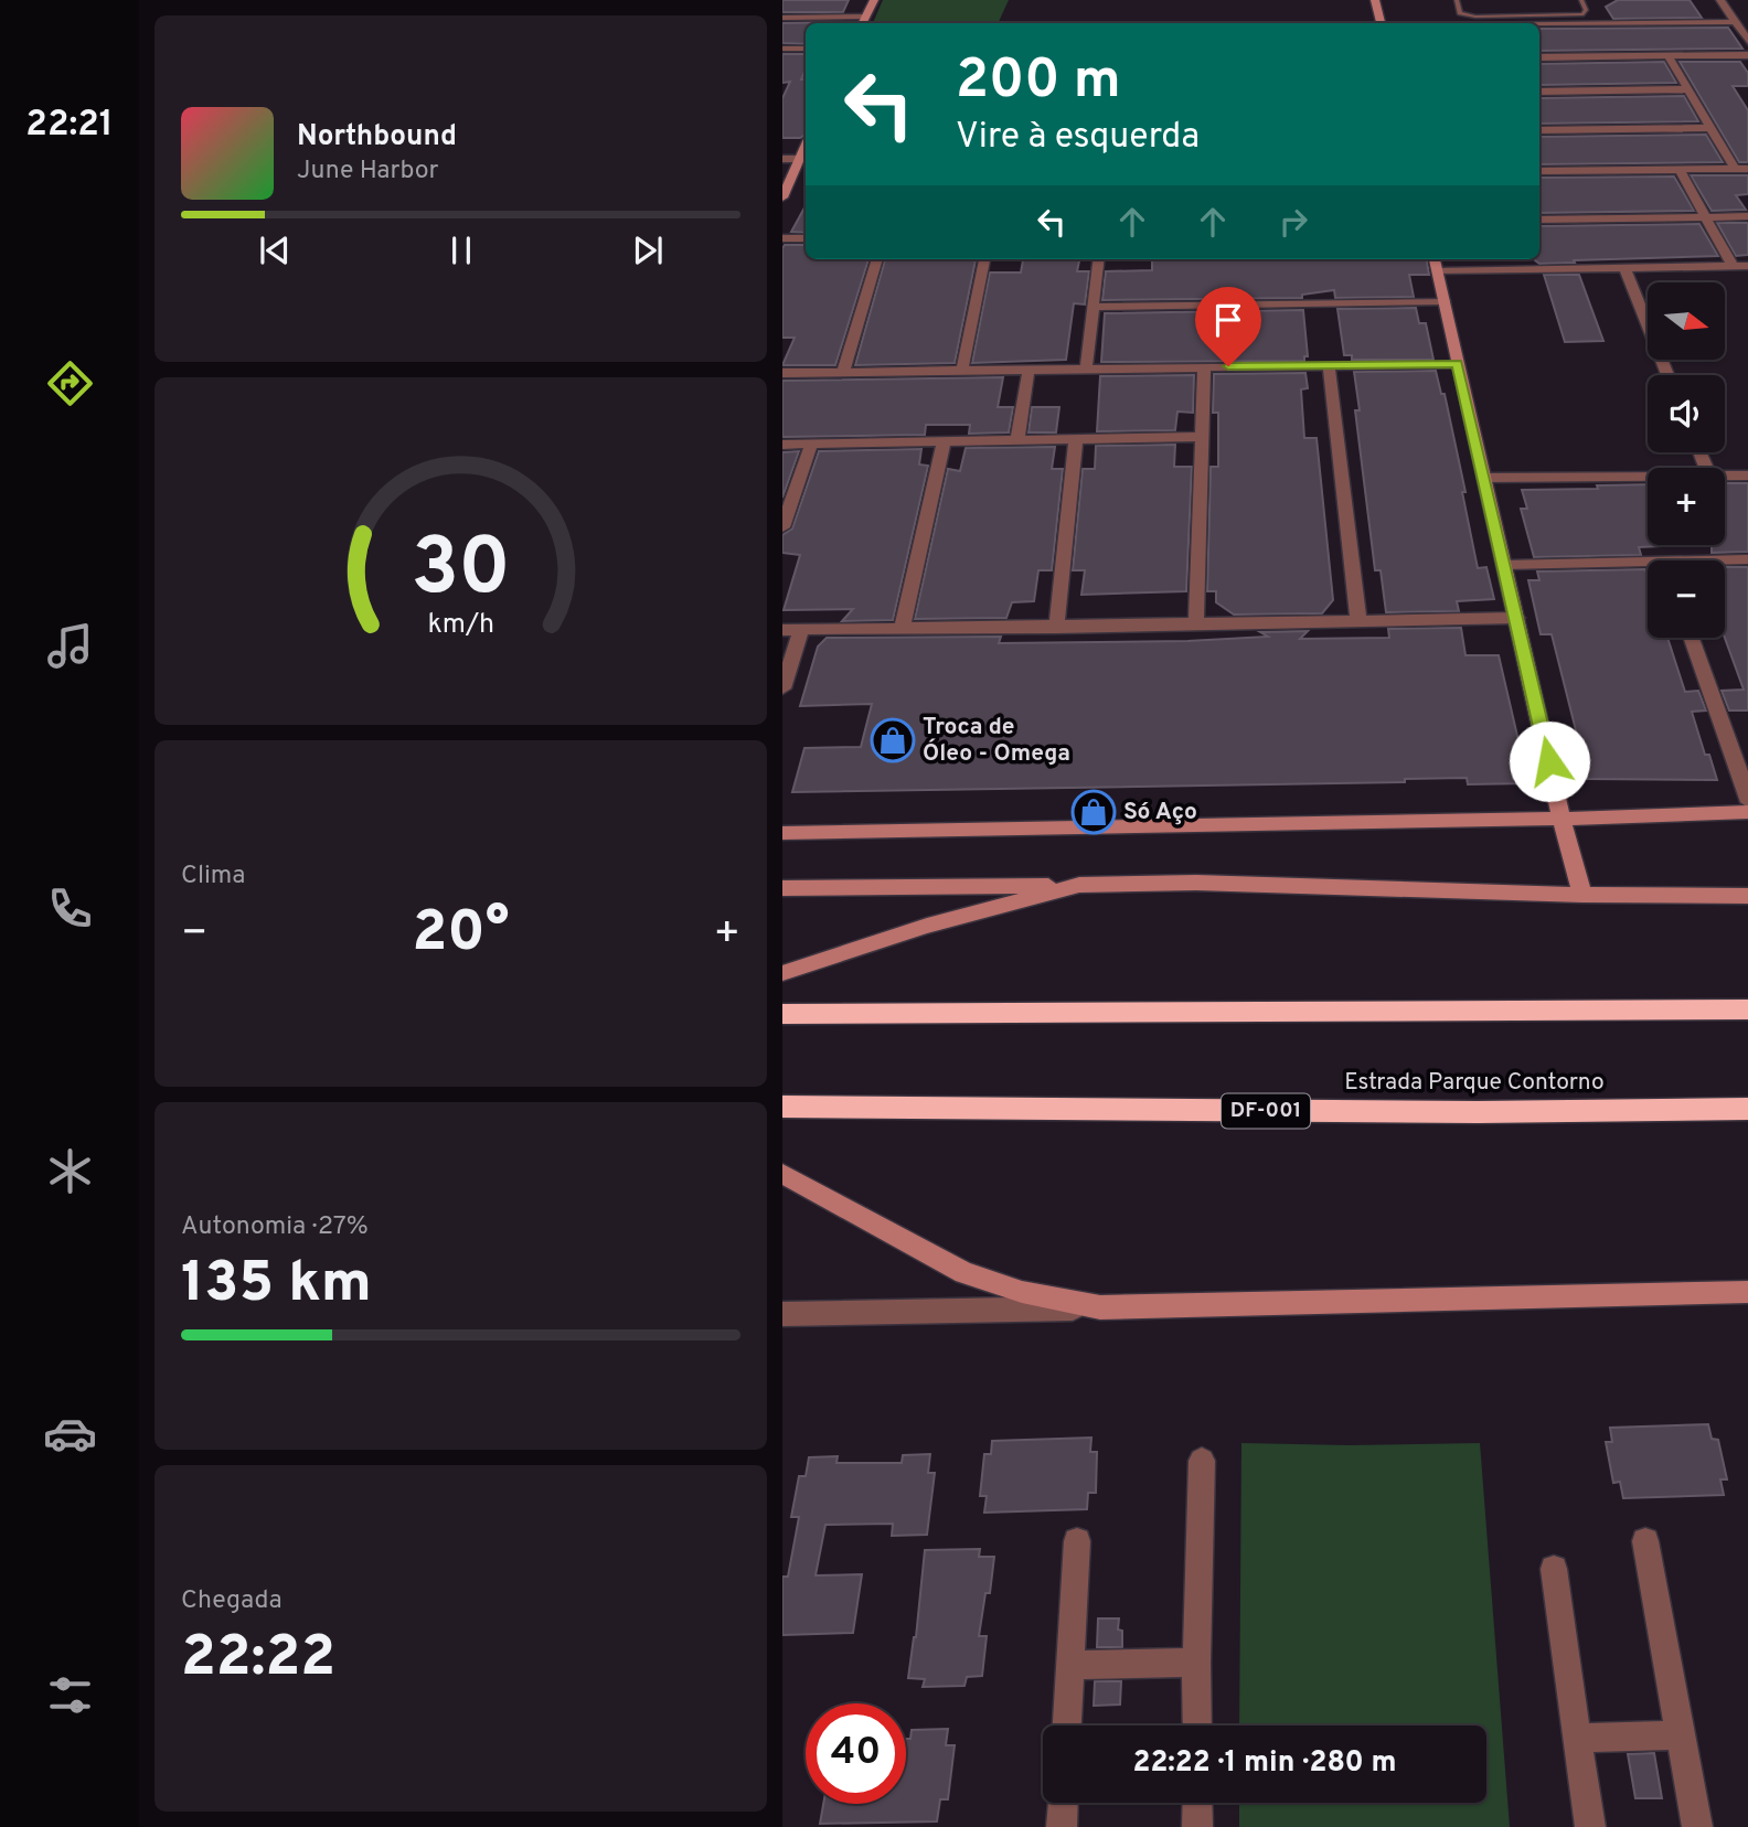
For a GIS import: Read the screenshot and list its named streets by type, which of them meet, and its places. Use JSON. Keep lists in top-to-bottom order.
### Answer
{
  "streets": {
    "highway": ["Estrada Parque Contorno", "DF-001"]
  },
  "places": {
    "shop": ["Troca de Óleo - Omega", "Só Aço"]
  },
  "north": "right",
  "page": {
    "tabs": "22:21",
    "turn": ["200 m", "Vire à esquerda"],
    "song": ["Northbound", "June Harbor"],
    "map_buttons": ["+", "−"],
    "tile": [
      "Clima",
      ["Autonomia · 27%", "135 km"],
      ["Chegada", "22:22"]
    ],
    "heat": ["−", "20°", "+"],
    "limit": "40",
    "trip": "22:22 · 1 min · 280 m",
    "gauge": ["30", "km/h"]
  }
}
